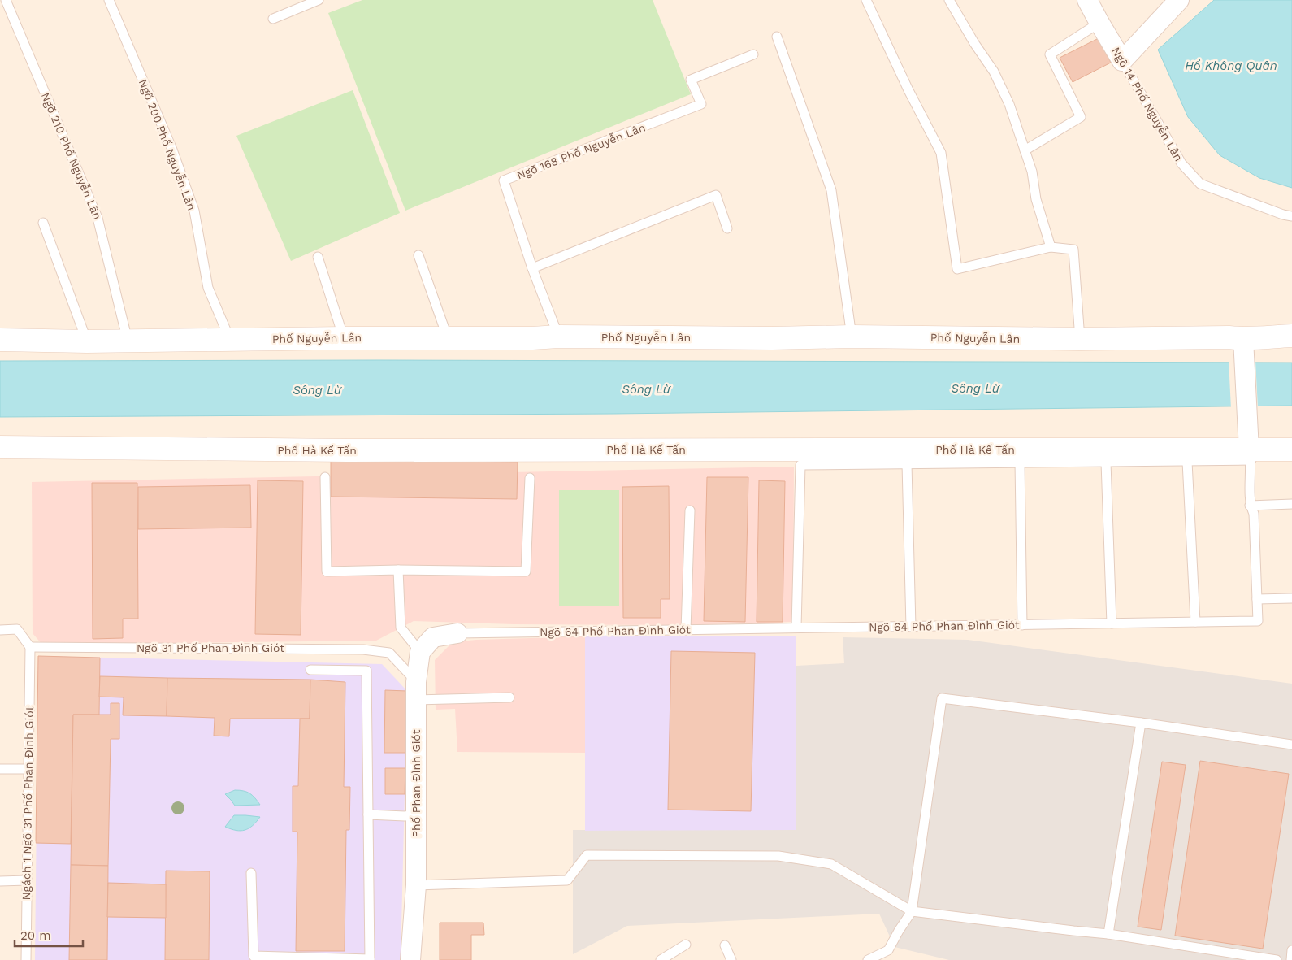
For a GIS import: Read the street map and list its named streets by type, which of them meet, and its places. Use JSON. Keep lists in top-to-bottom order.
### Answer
{
  "streets": {
    "street": [
      "Ngõ 14 Phố Nguyễn Lân",
      "Phố Nguyễn Lân",
      "Phố Hà Kế Tấn",
      "Phố Phan Đình Giót"
    ],
    "lane": [
      "Ngõ 200 Phố Nguyễn Lân",
      "Ngõ 168 Phố Nguyễn Lân",
      "Ngõ 210 Phố Nguyễn Lân",
      "Ngõ 64 Phố Phan Đình Giót",
      "Ngõ 31 Phố Phan Đình Giót",
      "Ngách 1 Ngõ 31 Phố Phan Đình Giót"
    ]
  },
  "crossings": [
    ["Ngõ 200 Phố Nguyễn Lân", "Phố Nguyễn Lân"],
    ["Ngõ 168 Phố Nguyễn Lân", "Phố Nguyễn Lân"],
    ["Ngõ 210 Phố Nguyễn Lân", "Phố Nguyễn Lân"],
    ["Phố Hà Kế Tấn", "Ngõ 64 Phố Phan Đình Giót"],
    ["Ngõ 31 Phố Phan Đình Giót", "Phố Phan Đình Giót"],
    ["Ngõ 31 Phố Phan Đình Giót", "Ngách 1 Ngõ 31 Phố Phan Đình Giót"]
  ],
  "water": ["Hồ Không Quân", "Sông Lừ"],
  "scale_bar": "20 m"
}
